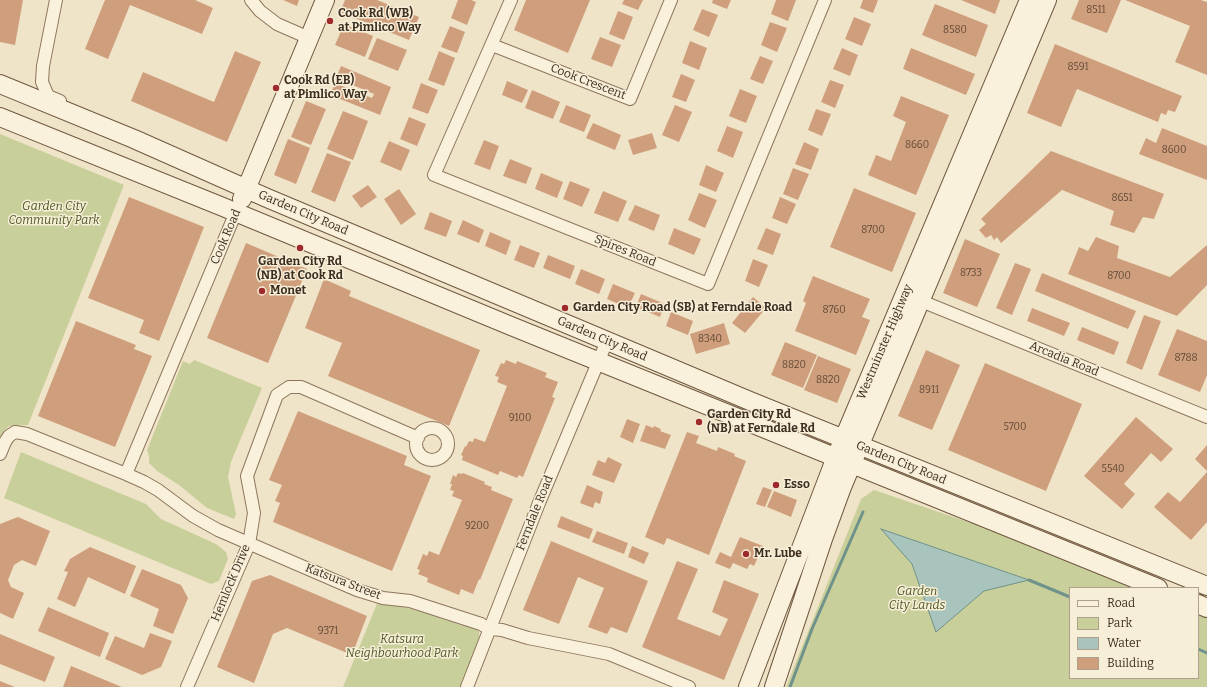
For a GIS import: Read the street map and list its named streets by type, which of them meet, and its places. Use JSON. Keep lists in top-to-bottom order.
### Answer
{
  "streets": {
    "main road": ["Garden City Road", "Cook Road", "Westminster Highway"],
    "street": [
      "Cook Crescent",
      "Spires Road",
      "Arcadia Road",
      "Ferndale Road",
      "Katsura Street",
      "Hemlock Drive"
    ]
  },
  "crossings": [
    ["Cook Crescent", "Spires Road"],
    ["Garden City Road", "Cook Road"],
    ["Garden City Road", "Westminster Highway"],
    ["Garden City Road", "Ferndale Road"],
    ["Cook Road", "Katsura Street"],
    ["Westminster Highway", "Arcadia Road"],
    ["Ferndale Road", "Katsura Street"],
    ["Katsura Street", "Hemlock Drive"]
  ],
  "parks": ["Garden City Community Park", "Garden City Lands", "Katsura Neighbourhood Park"],
  "places": [
    "Cook Rd (WB) at Pimlico Way",
    "Cook Rd (EB) at Pimlico Way",
    "Garden City Rd (NB) at Cook Rd",
    "Monet",
    "Garden City Road (SB) at Ferndale Road",
    "Garden City Rd (NB) at Ferndale Rd",
    "Esso",
    "Mr. Lube"
  ],
  "house_numbers": [
    "8511",
    "8580",
    "8591",
    "8660",
    "8600",
    "8651",
    "8700",
    "8733",
    "8700",
    "8760",
    "8340",
    "8788",
    "8820",
    "8820",
    "8911",
    "9100",
    "5700",
    "5540",
    "9200",
    "9371"
  ],
  "legend": [
    "Road",
    "Park",
    "Water",
    "Building"
  ]
}
